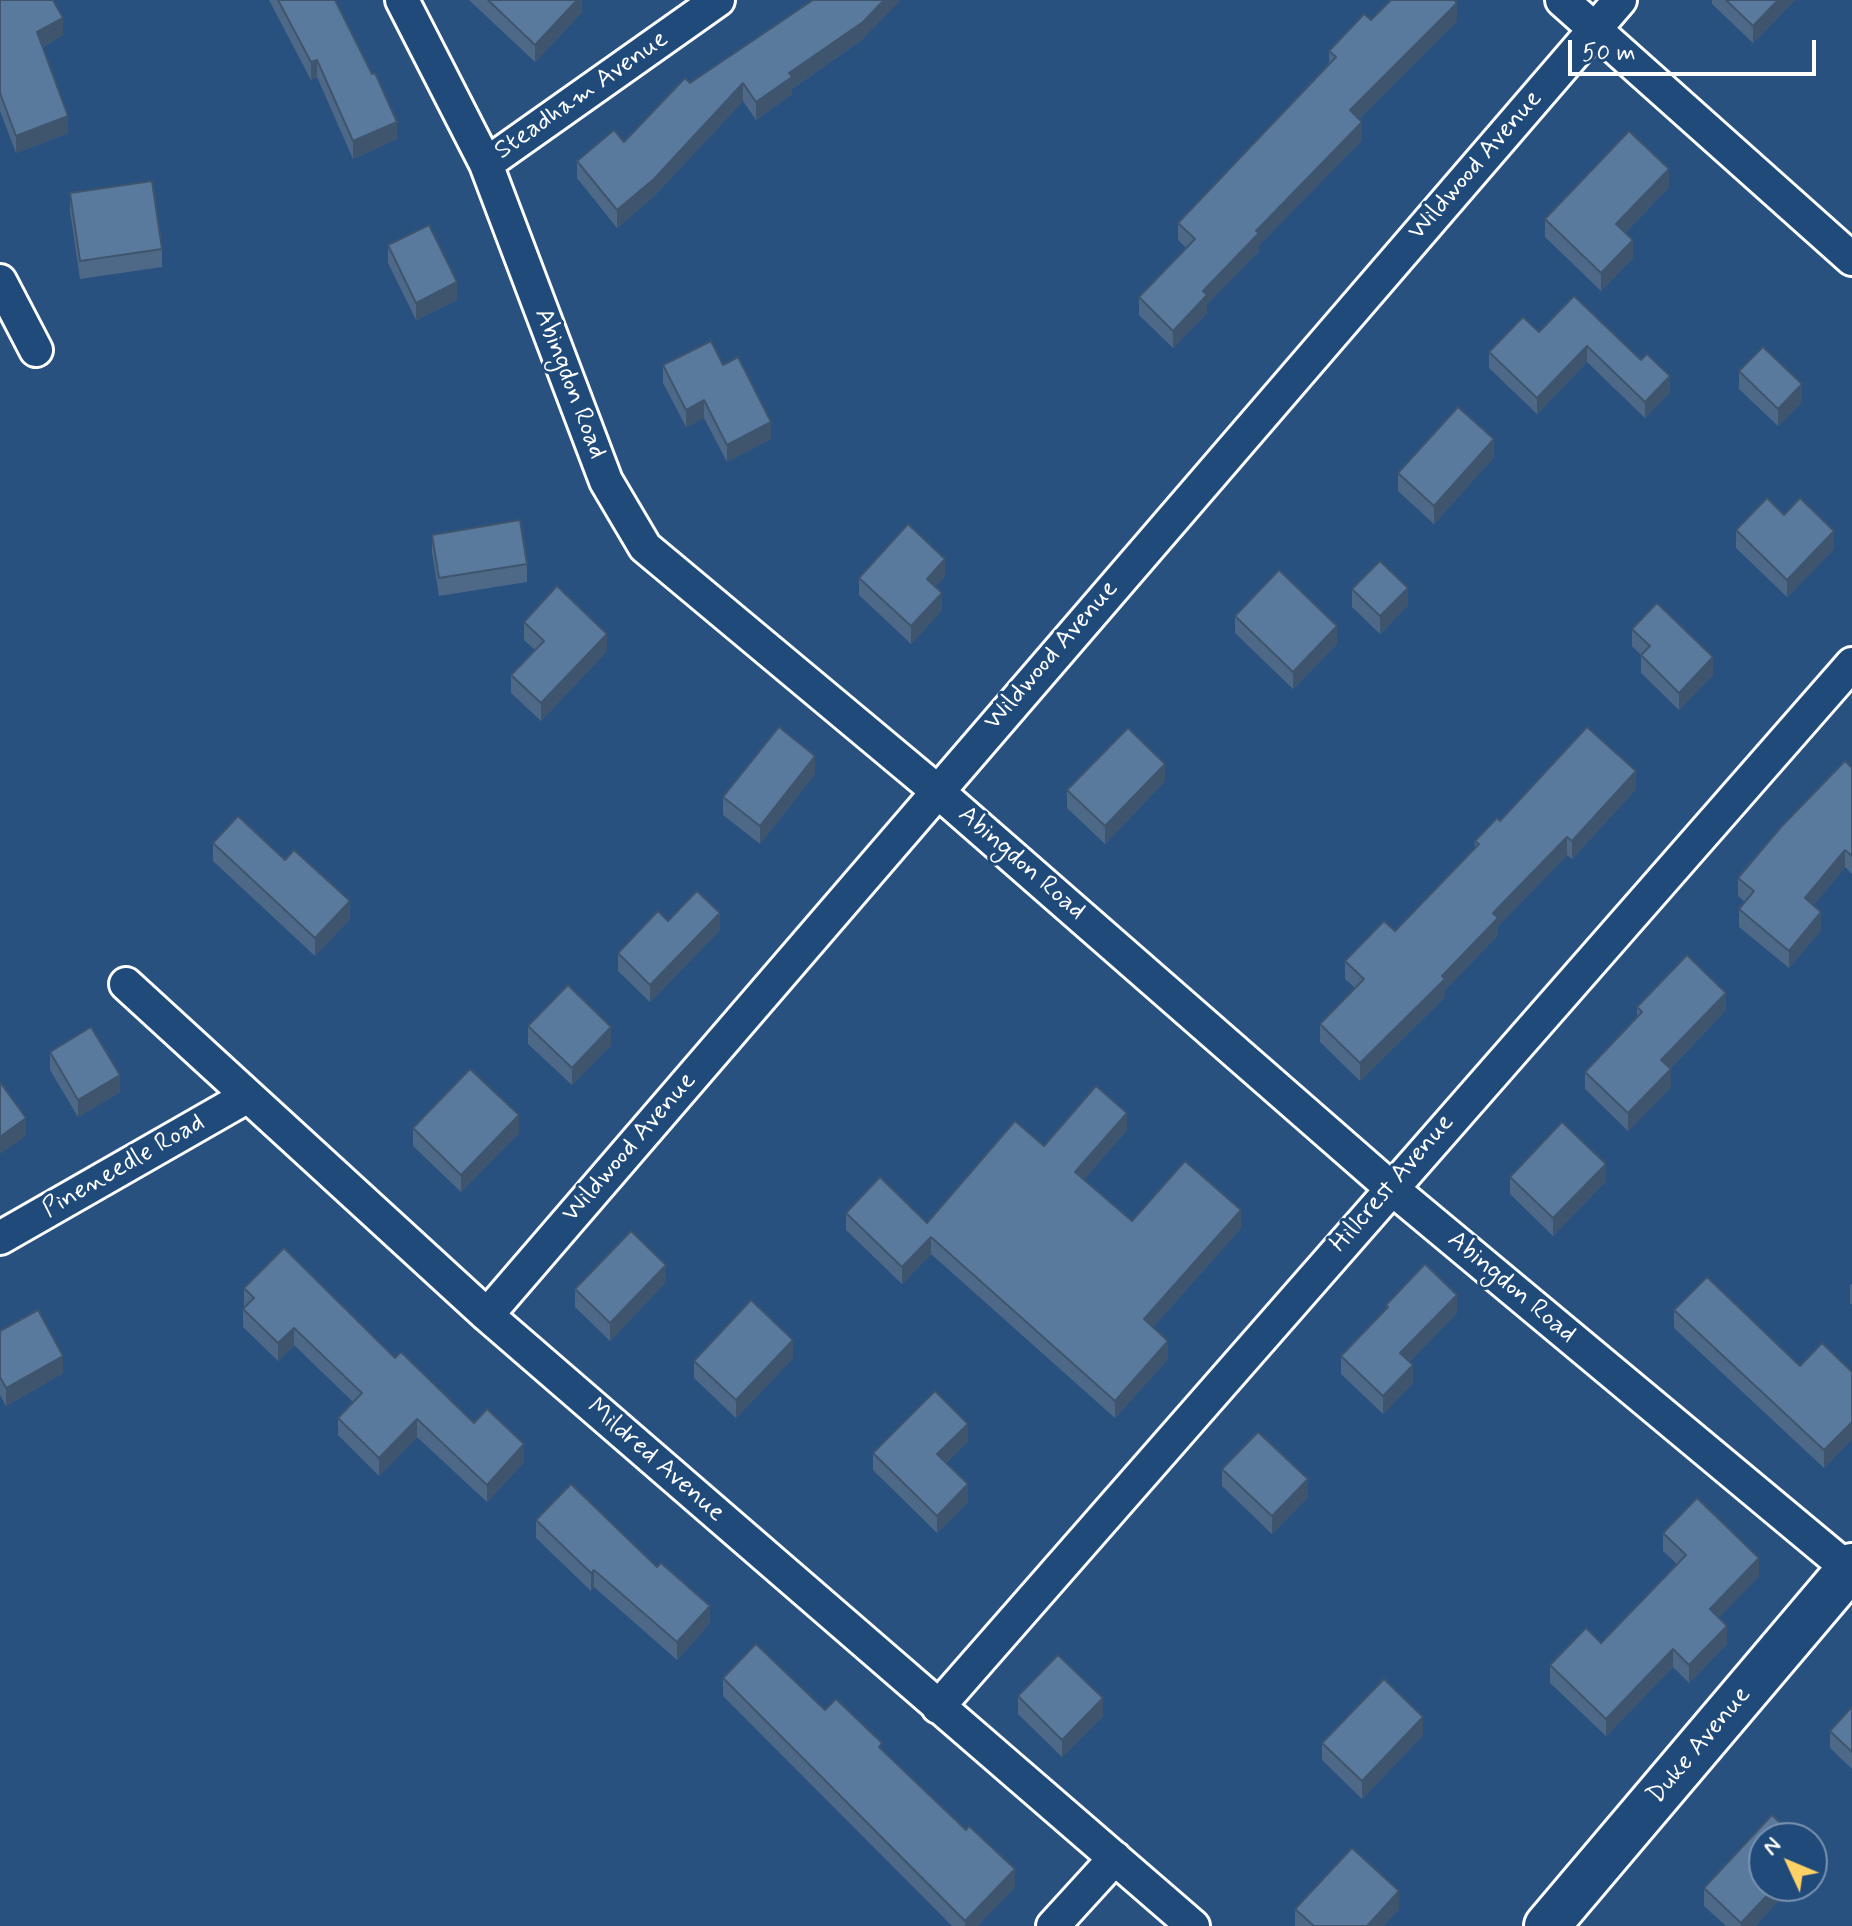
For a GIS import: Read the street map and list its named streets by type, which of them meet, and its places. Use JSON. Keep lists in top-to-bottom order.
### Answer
{
  "streets": {
    "street": [
      "Steadham Avenue",
      "Wildwood Avenue",
      "Abingdon Road",
      "Pineneedle Road",
      "Hillcrest Avenue",
      "Mildred Avenue",
      "Duke Avenue"
    ]
  },
  "crossings": [
    ["Steadham Avenue", "Abingdon Road"],
    ["Wildwood Avenue", "Abingdon Road"],
    ["Wildwood Avenue", "Mildred Avenue"],
    ["Abingdon Road", "Hillcrest Avenue"],
    ["Abingdon Road", "Duke Avenue"],
    ["Pineneedle Road", "Mildred Avenue"],
    ["Hillcrest Avenue", "Mildred Avenue"]
  ],
  "scale_bar": "50 m",
  "north": "top left"
}
